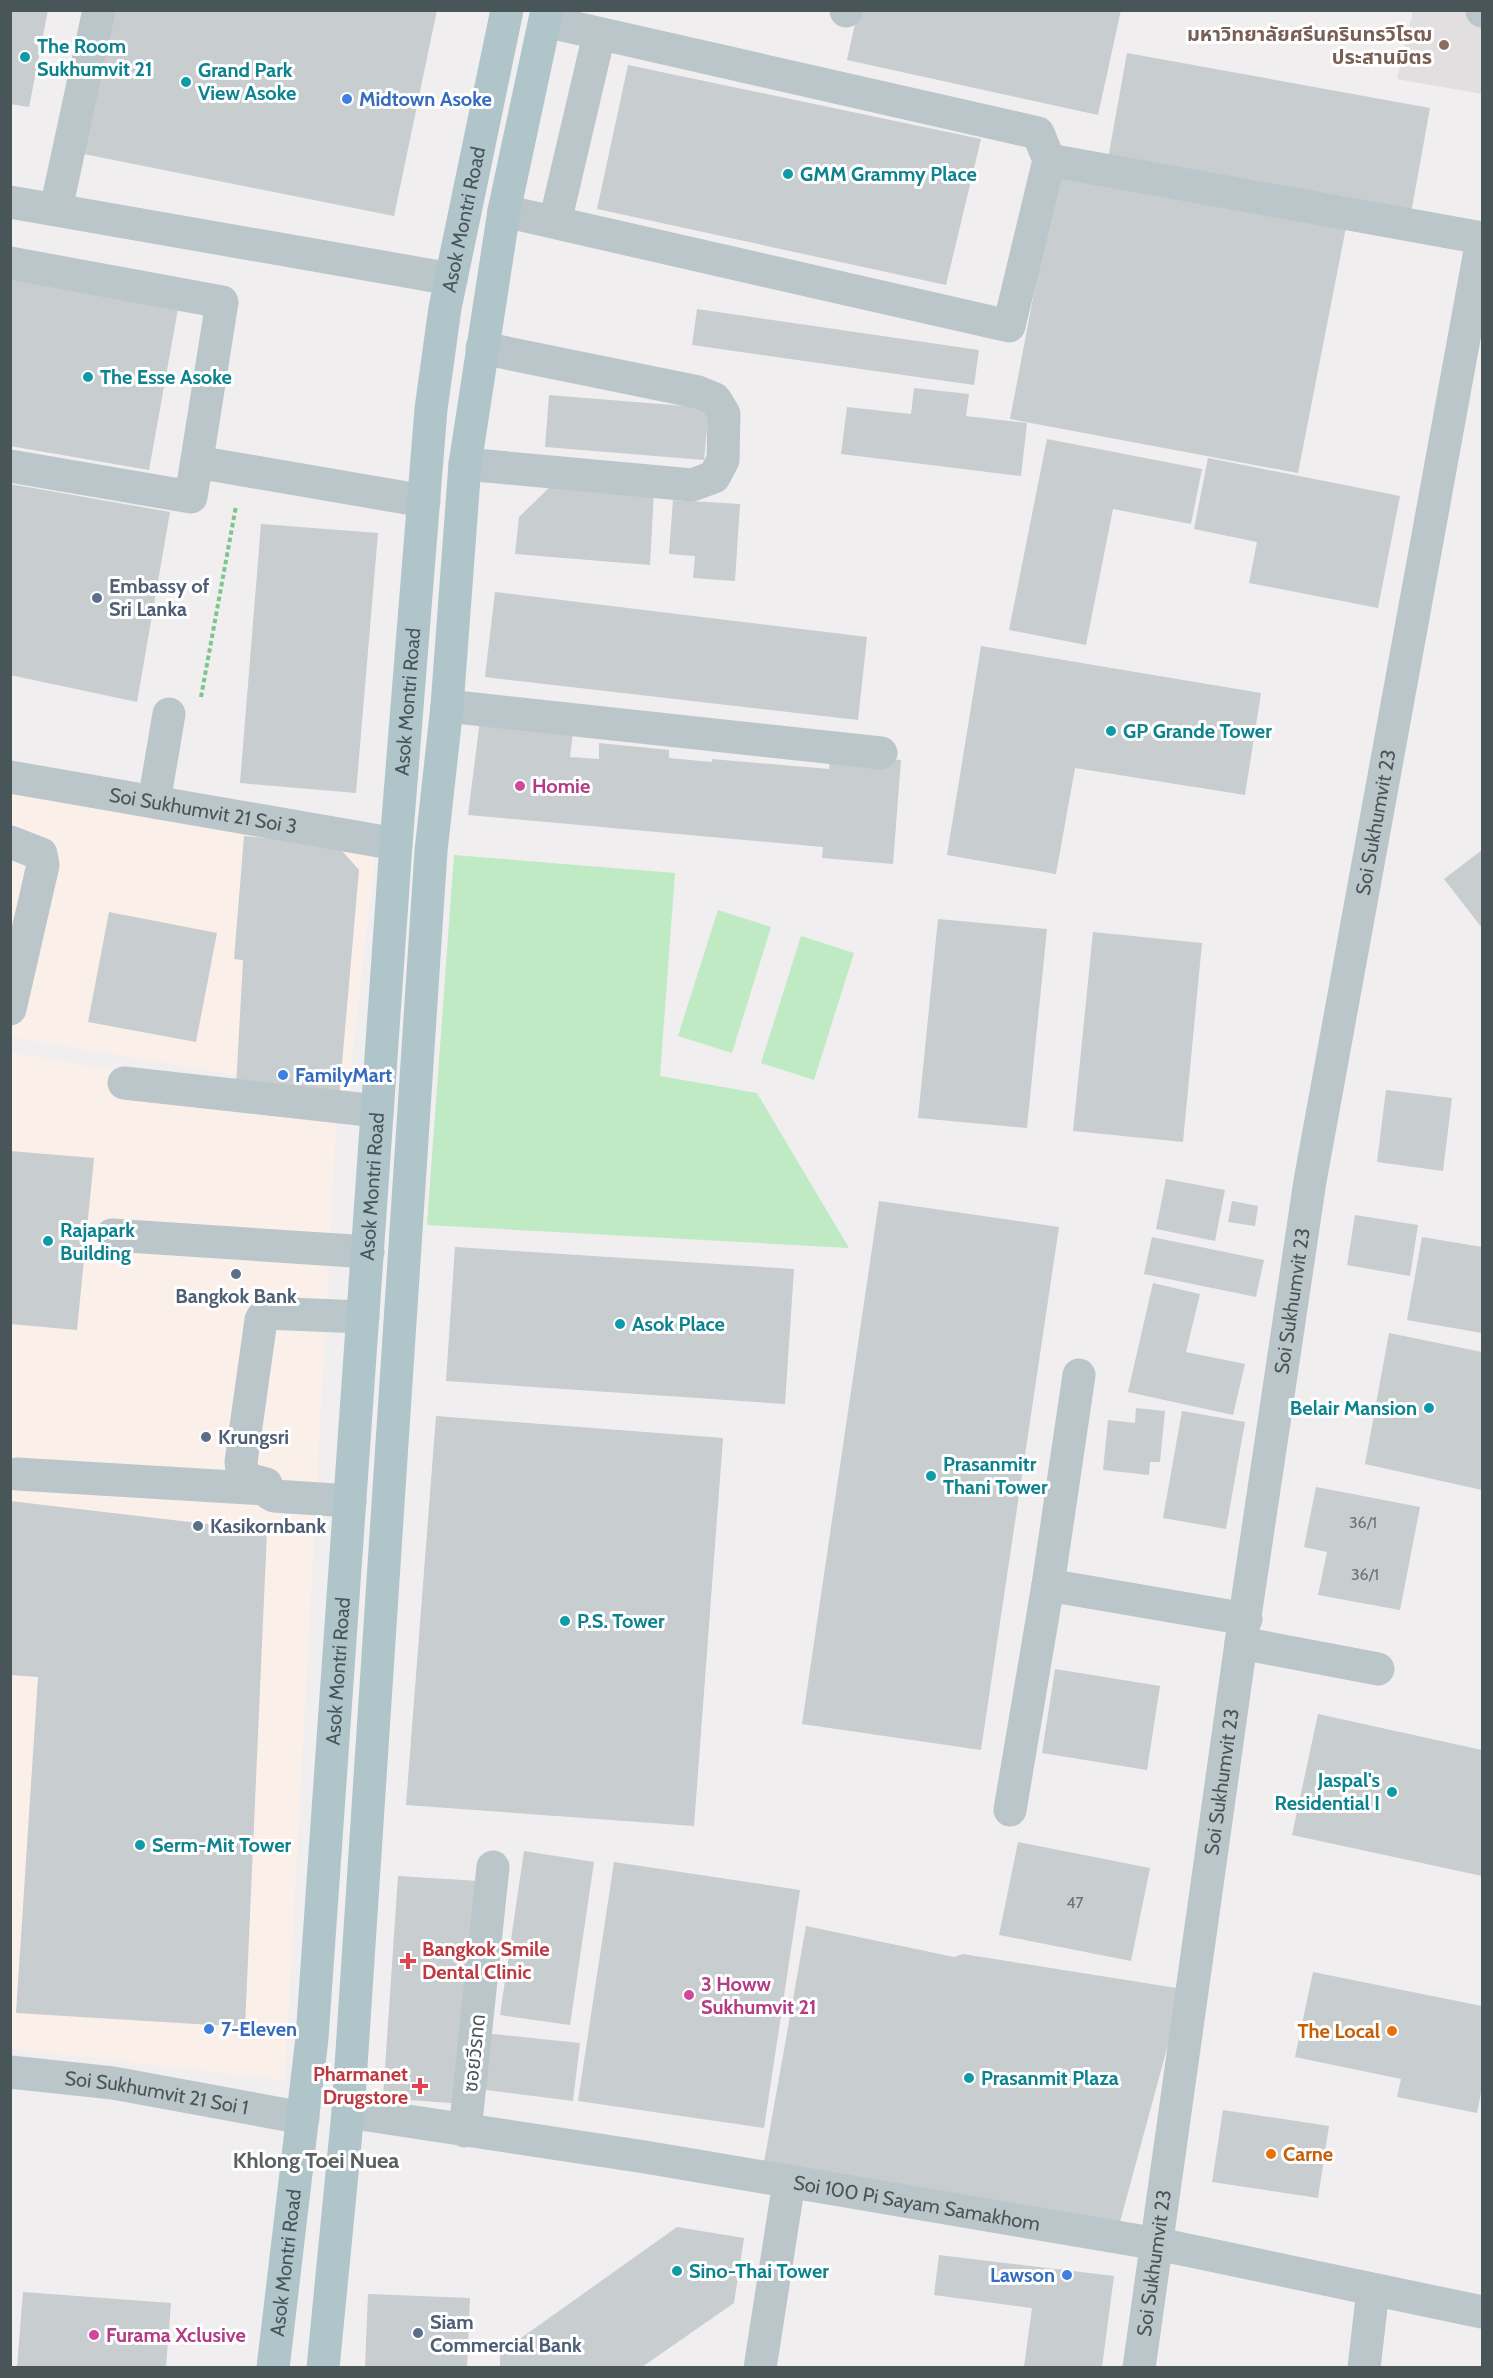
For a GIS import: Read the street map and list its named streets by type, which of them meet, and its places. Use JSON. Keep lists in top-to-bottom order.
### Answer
{
  "streets": {
    "main road": ["Asok Montri Road"],
    "street": [
      "Soi Sukhumvit 21 Soi 3",
      "Soi Sukhumvit 23",
      "ซอยวีรทด",
      "Soi Sukhumvit 21 Soi 1",
      "Soi 100 Pi Sayam Samakhom"
    ]
  },
  "crossings": [
    ["Asok Montri Road", "Soi Sukhumvit 21 Soi 3"],
    ["Asok Montri Road", "Soi Sukhumvit 21 Soi 1"],
    ["Asok Montri Road", "Soi 100 Pi Sayam Samakhom"],
    ["Soi Sukhumvit 23", "Soi 100 Pi Sayam Samakhom"],
    ["ซอยวีรทด", "Soi 100 Pi Sayam Samakhom"]
  ],
  "districts": ["Khlong Toei Nuea"],
  "places": {
    "other": [
      "มหาวิทยาลัยศรีนครินทรวิโรฒ ประสานมิตร",
      "The Room Sukhumvit 21",
      "Grand Park View Asoke",
      "Midtown Asoke",
      "GMM Grammy Place",
      "The Esse Asoke",
      "Embassy of Sri Lanka",
      "GP Grande Tower",
      "Homie",
      "FamilyMart",
      "Rajapark Building",
      "Bangkok Bank",
      "Asok Place",
      "Belair Mansion",
      "Krungsri",
      "Prasanmitr Thani Tower",
      "Kasikornbank",
      "P.S. Tower",
      "Jaspal's Residential I",
      "Serm-Mit Tower",
      "3 Howw Sukhumvit 21",
      "7-Eleven",
      "The Local",
      "Prasanmit Plaza",
      "Carne",
      "Sino-Thai Tower",
      "Lawson",
      "Siam Commercial Bank",
      "Furama Xclusive"
    ],
    "health": ["Bangkok Smile Dental Clinic", "Pharmanet Drugstore"]
  },
  "house_numbers": ["36/1", "36/1", "47"]
}
